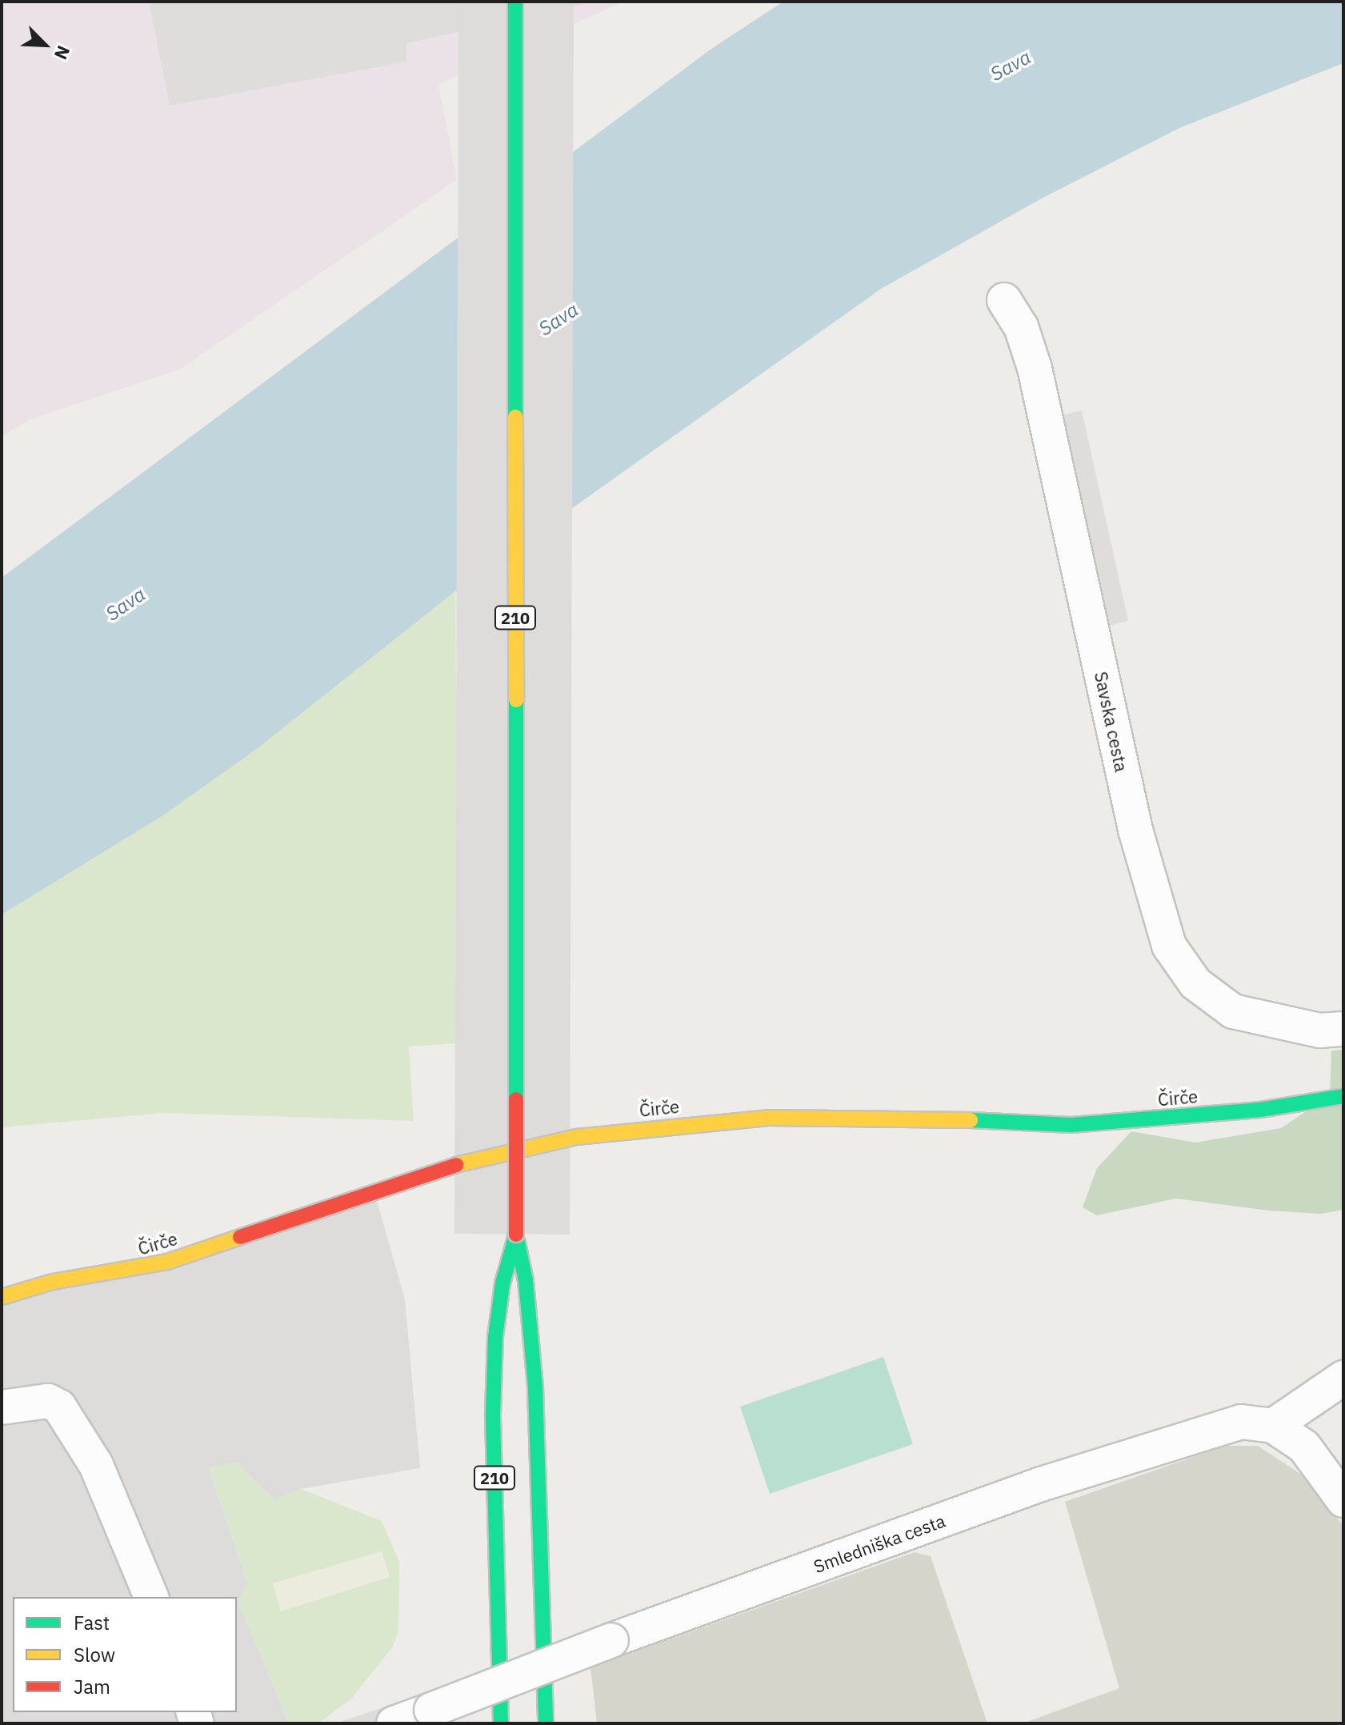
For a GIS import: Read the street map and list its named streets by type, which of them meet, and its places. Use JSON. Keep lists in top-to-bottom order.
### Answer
{
  "streets": {
    "main road": ["210", "Čirče"],
    "street": ["Savska cesta", "Smledniška cesta"]
  },
  "water": ["Sava"],
  "legend": ["Fast", "Slow", "Jam"],
  "north": "bottom right"
}
